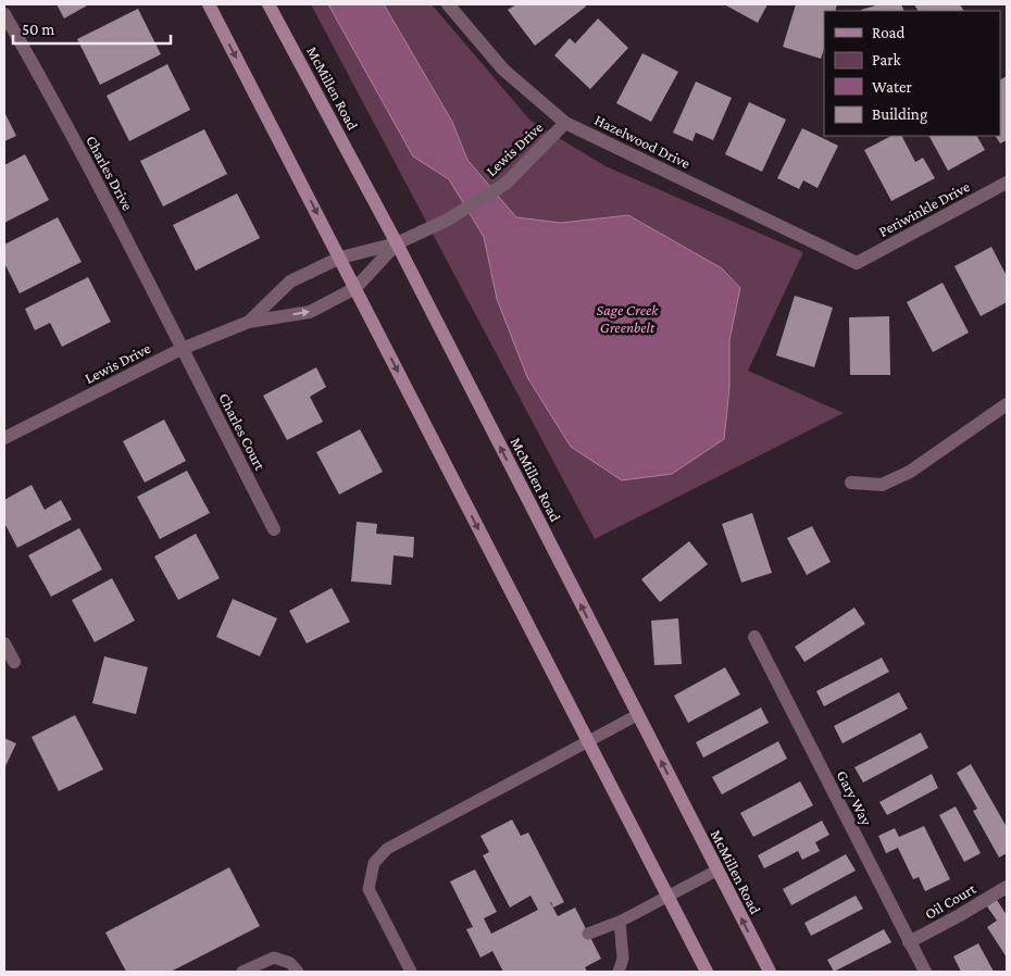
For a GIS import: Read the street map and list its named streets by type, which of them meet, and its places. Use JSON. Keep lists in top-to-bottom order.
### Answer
{
  "streets": {
    "main road": ["McMillen Road"],
    "street": [
      "Hazelwood Drive",
      "Lewis Drive",
      "Charles Drive",
      "Periwinkle Drive",
      "Charles Court",
      "Gary Way",
      "Oil Court"
    ]
  },
  "crossings": [
    ["McMillen Road", "Lewis Drive"],
    ["Hazelwood Drive", "Lewis Drive"],
    ["Hazelwood Drive", "Periwinkle Drive"],
    ["Lewis Drive", "Charles Drive"],
    ["Lewis Drive", "Charles Court"],
    ["Charles Drive", "Charles Court"],
    ["Gary Way", "Oil Court"]
  ],
  "parks": ["Sage Creek Greenbelt"],
  "legend": [
    "Road",
    "Park",
    "Water",
    "Building"
  ],
  "scale_bar": "50 m"
}
